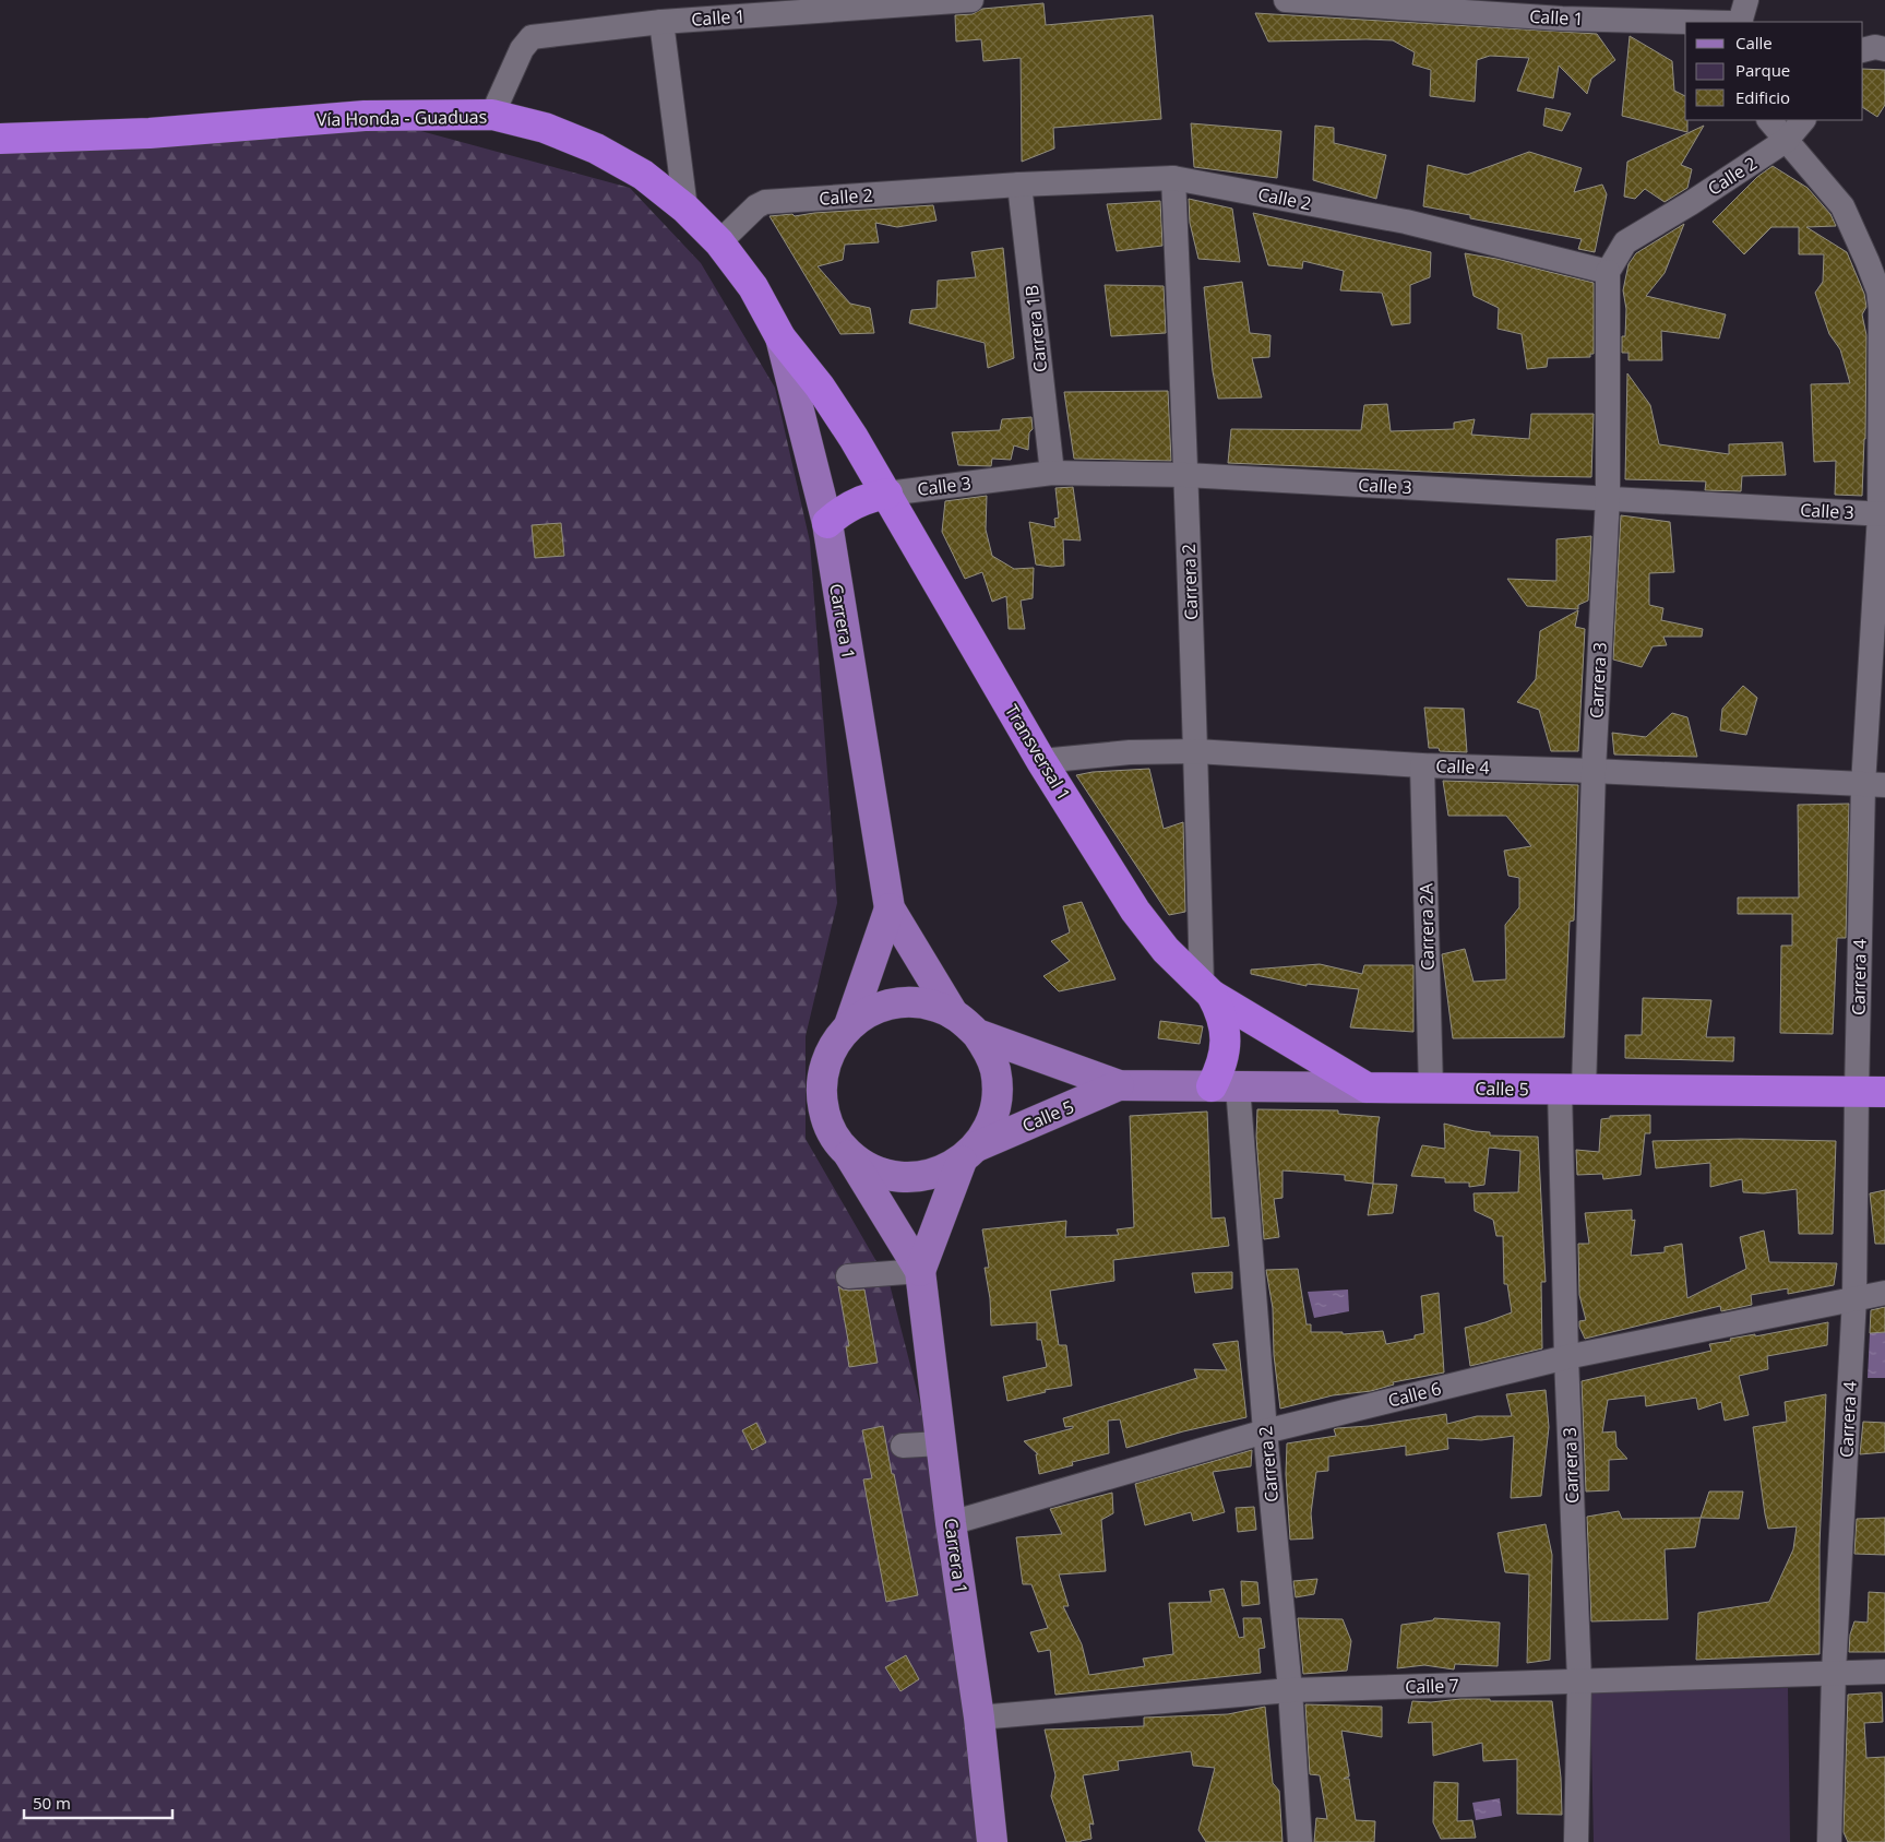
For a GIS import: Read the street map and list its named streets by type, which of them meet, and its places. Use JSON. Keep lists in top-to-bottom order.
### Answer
{
  "streets": {
    "highway": ["Vía Honda - Guaduas", "Transversal 1", "Calle 5"],
    "main road": ["Carrera 1"],
    "street": [
      "Calle 1",
      "Calle 2",
      "Carrera 1B",
      "Calle 3",
      "Carrera 2",
      "Carrera 3",
      "Calle 4",
      "Carrera 2A",
      "Carrera 4",
      "Calle 6",
      "Calle 7"
    ]
  },
  "crossings": [
    ["Calle 1", "Vía Honda - Guaduas"],
    ["Vía Honda - Guaduas", "Calle 2"],
    ["Vía Honda - Guaduas", "Carrera 1"],
    ["Vía Honda - Guaduas", "Transversal 1"],
    ["Calle 2", "Carrera 1B"],
    ["Calle 2", "Carrera 2"],
    ["Calle 2", "Carrera 3"],
    ["Calle 2", "Carrera 4"],
    ["Carrera 1B", "Calle 3"],
    ["Calle 3", "Carrera 2"],
    ["Calle 3", "Carrera 3"],
    ["Calle 3", "Transversal 1"],
    ["Calle 3", "Carrera 4"],
    ["Carrera 2", "Transversal 1"],
    ["Carrera 2", "Calle 4"],
    ["Carrera 2", "Calle 5"],
    ["Carrera 2", "Calle 6"],
    ["Carrera 2", "Calle 7"],
    ["Carrera 1", "Transversal 1"],
    ["Carrera 1", "Calle 5"],
    ["Carrera 1", "Calle 6"],
    ["Carrera 1", "Calle 7"],
    ["Carrera 3", "Calle 4"],
    ["Carrera 3", "Calle 5"],
    ["Carrera 3", "Calle 6"],
    ["Carrera 3", "Calle 7"],
    ["Transversal 1", "Calle 4"],
    ["Transversal 1", "Calle 5"],
    ["Calle 4", "Carrera 2A"],
    ["Calle 4", "Carrera 4"],
    ["Carrera 2A", "Calle 5"],
    ["Carrera 4", "Calle 5"],
    ["Carrera 4", "Calle 6"],
    ["Carrera 4", "Calle 7"]
  ],
  "legend": ["Calle", "Parque", "Edificio"],
  "scale_bar": "50 m"
}
